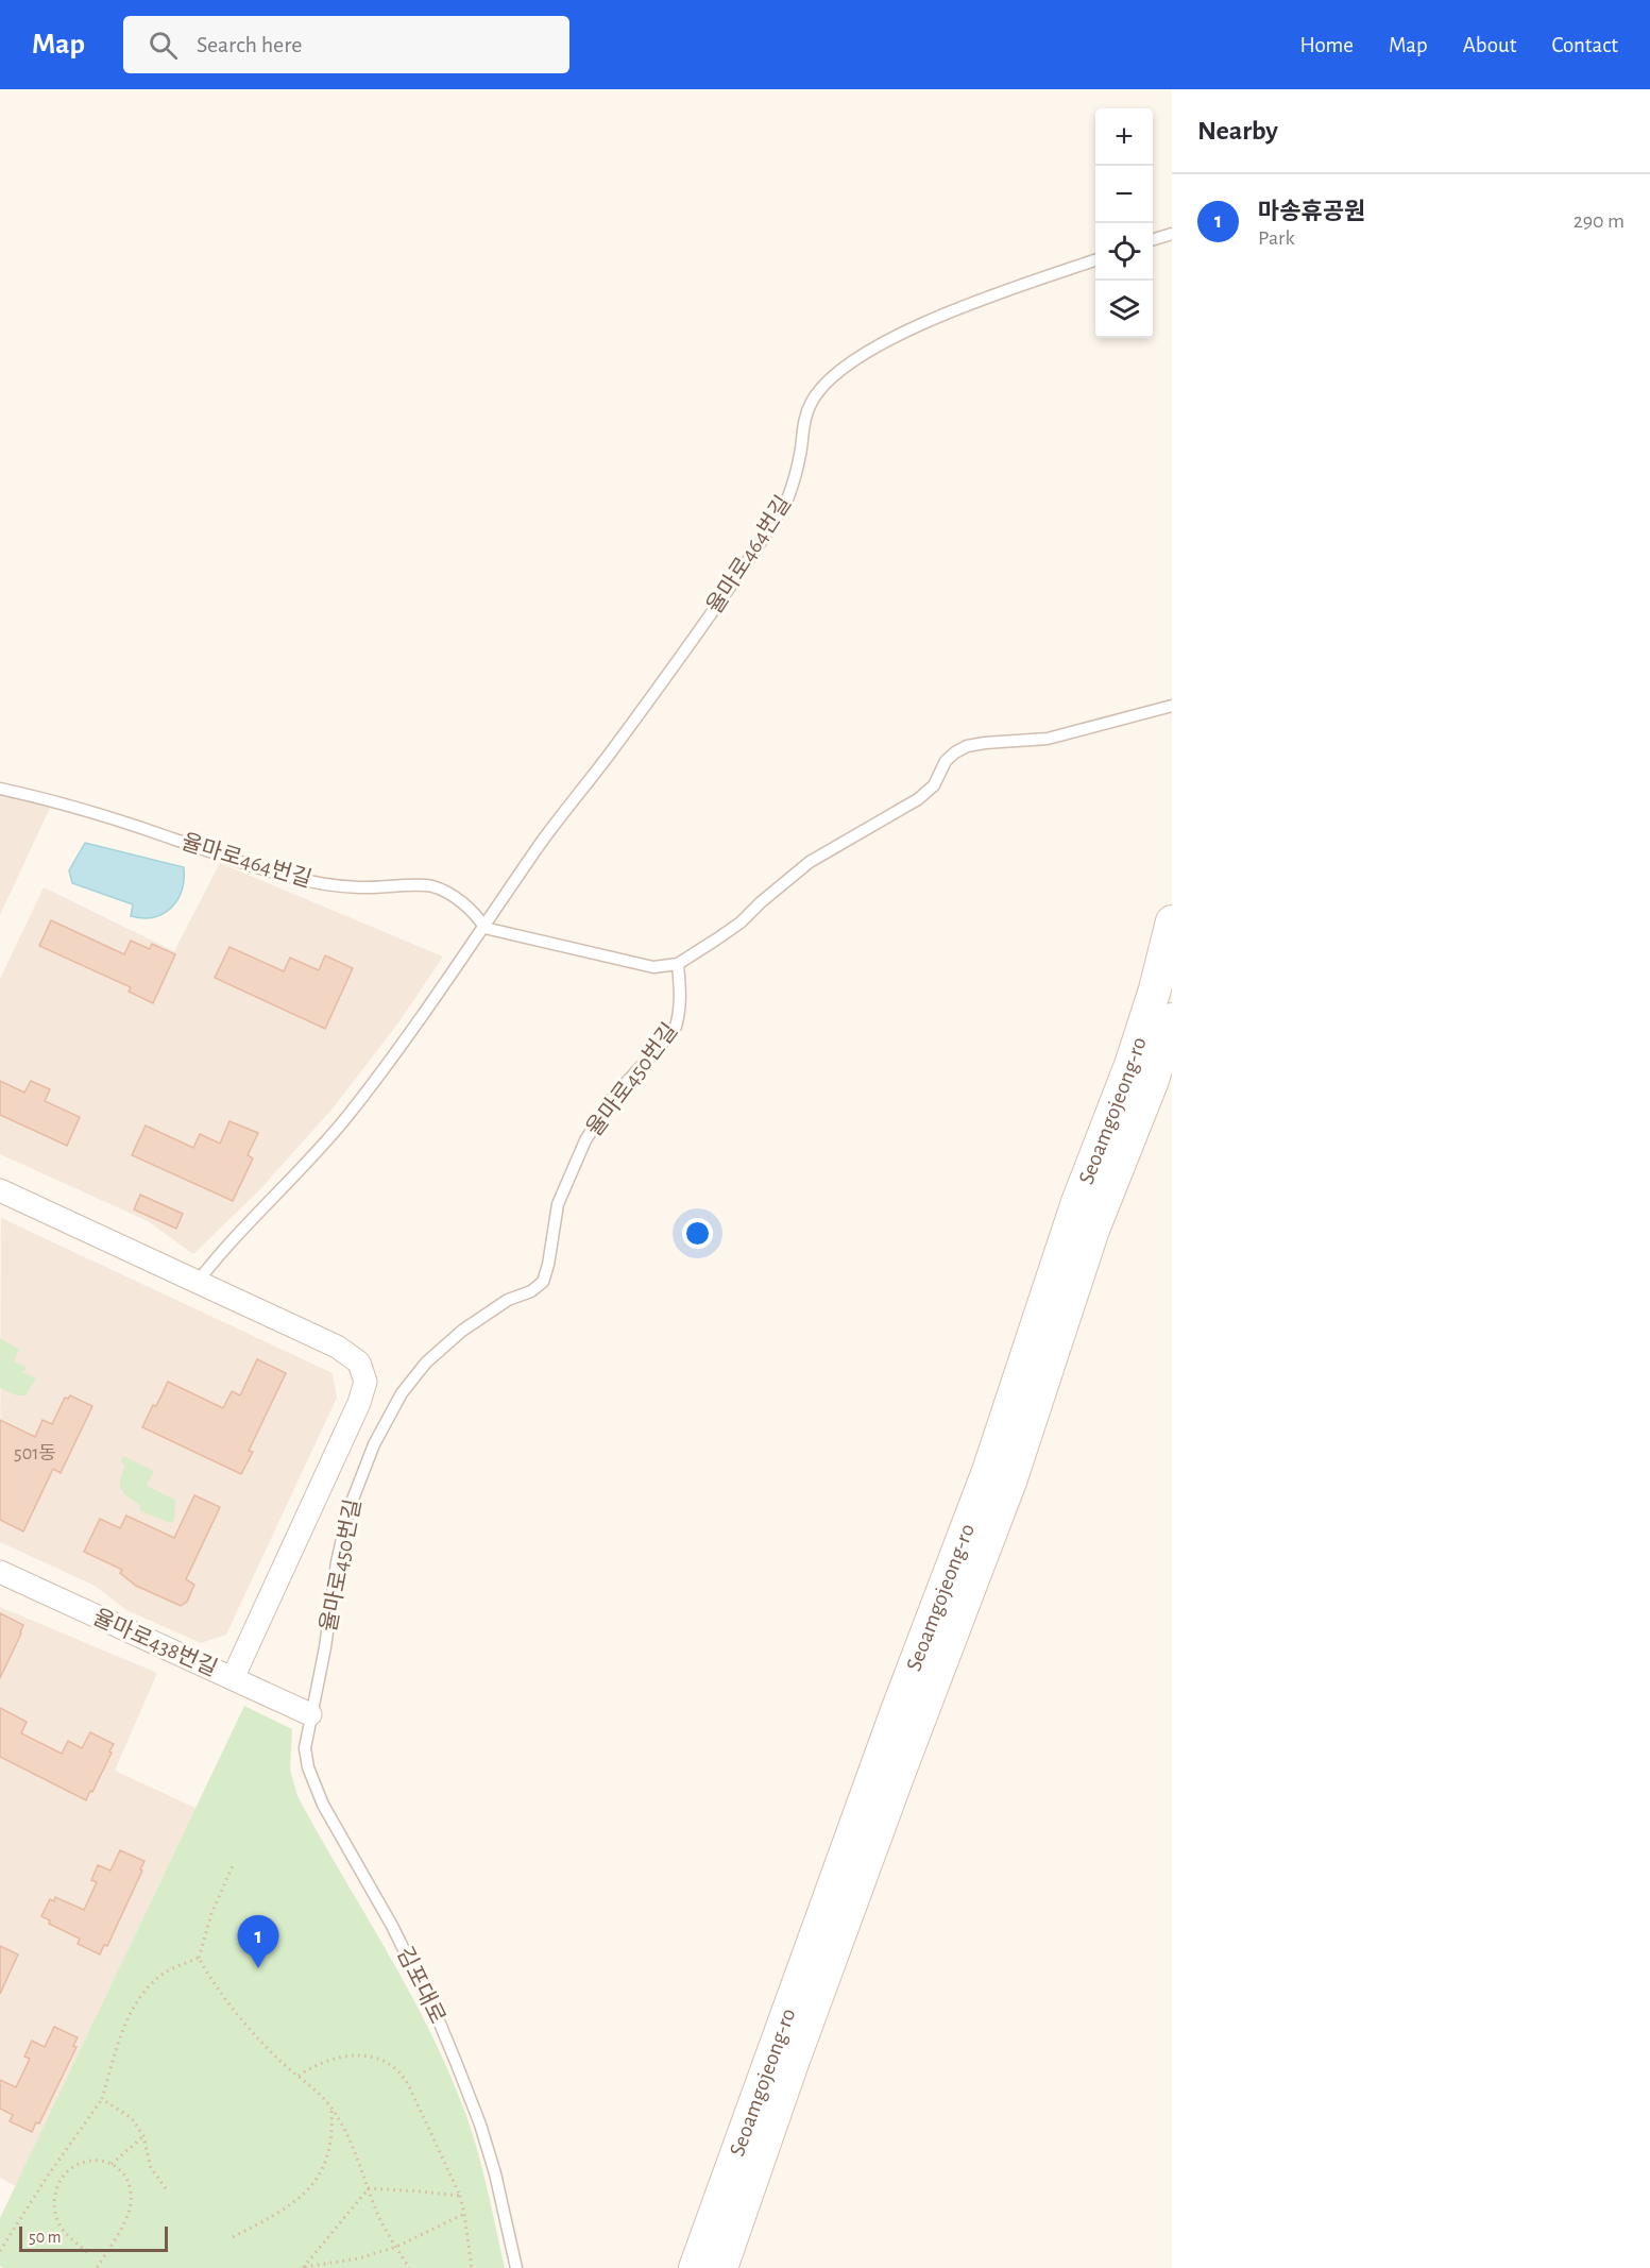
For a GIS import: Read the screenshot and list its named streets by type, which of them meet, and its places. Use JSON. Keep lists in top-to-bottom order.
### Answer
{
  "streets": {
    "main road": ["Seoamgojeong-ro"],
    "street": ["율마로450번길", "율마로438번길"],
    "lane": ["율마로464번길", "김포대로"]
  },
  "crossings": [
    ["율마로450번길", "율마로438번길"],
    ["율마로450번길", "김포대로"],
    ["율마로438번길", "김포대로"]
  ],
  "house_numbers": ["501동"],
  "scale_bar": "50 m",
  "page": {
    "header": "Map",
    "search": "Search here",
    "nav": [
      "Home",
      "Map",
      "About",
      "Contact"
    ],
    "heading": "Nearby",
    "map_buttons": ["+", "−"],
    "list": [
      {
        "mark": "1",
        "name": "마송휴공원",
        "note": "Park",
        "value": "290 m"
      }
    ],
    "pins": "1",
    "scale": "50 m"
  }
}
